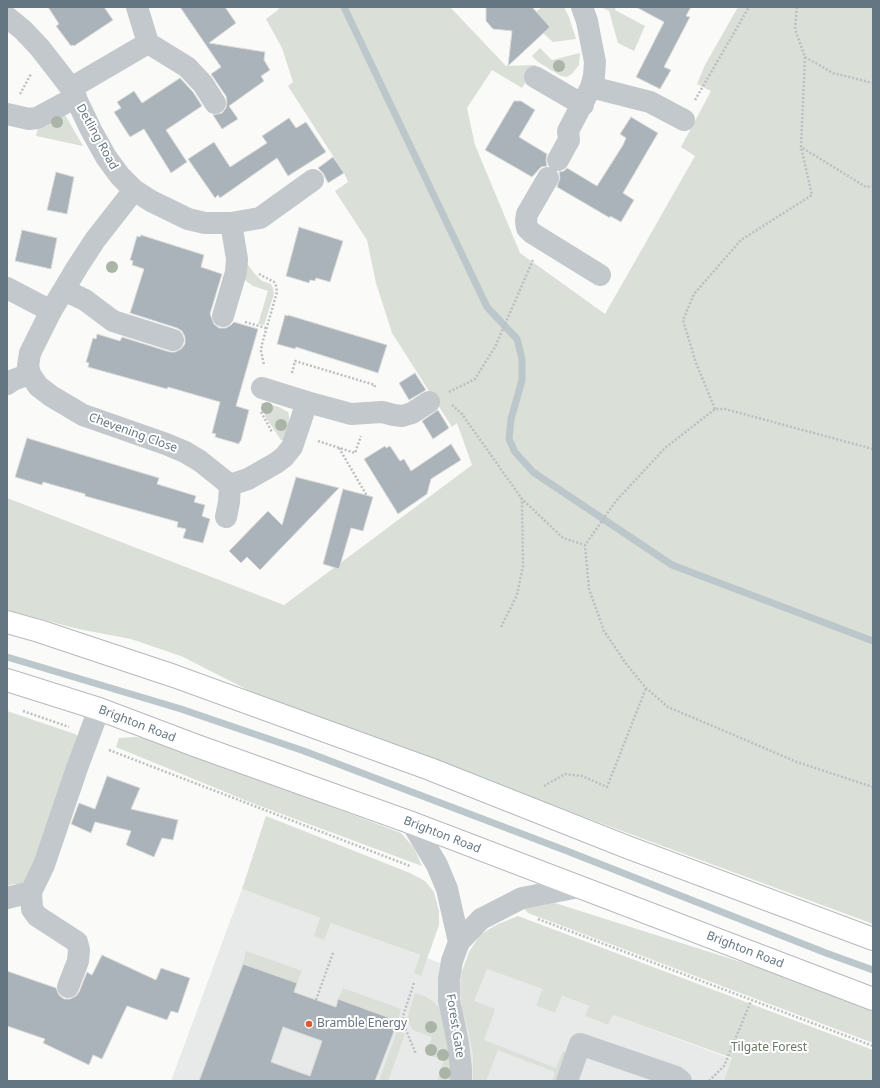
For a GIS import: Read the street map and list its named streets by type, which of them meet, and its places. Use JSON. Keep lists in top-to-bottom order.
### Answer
{
  "streets": {
    "main road": ["Brighton Road"],
    "street": ["Detling Road", "Chevening Close", "Forest Gate"]
  },
  "crossings": [
    ["Brighton Road", "Forest Gate"]
  ],
  "parks": ["Tilgate Forest"],
  "places": ["Bramble Energy"]
}
